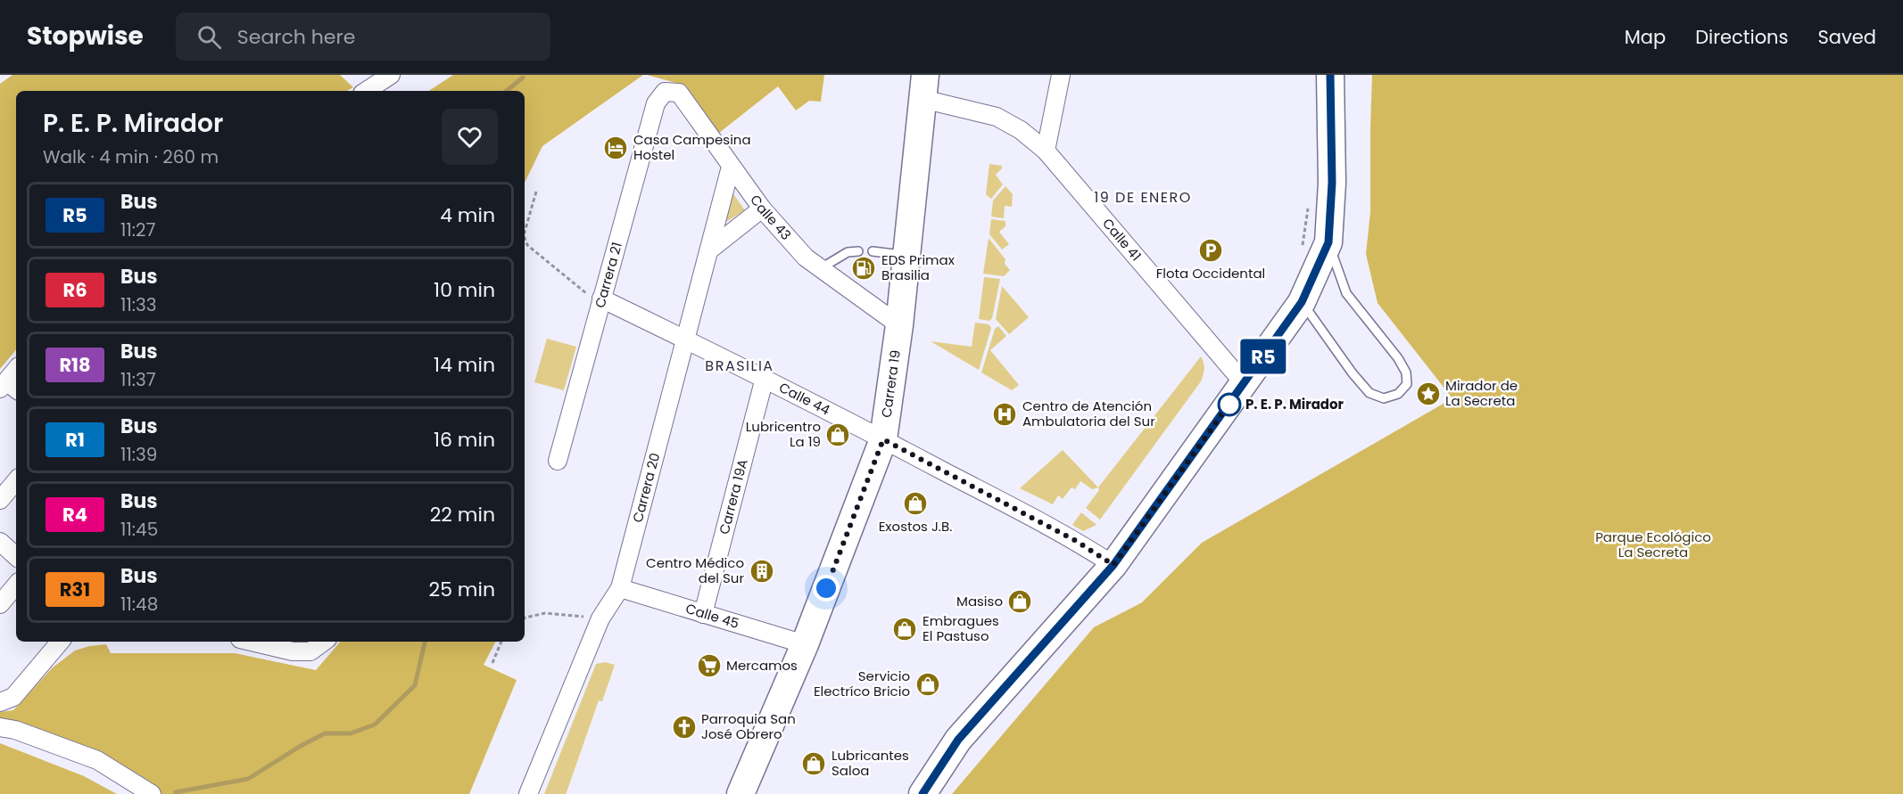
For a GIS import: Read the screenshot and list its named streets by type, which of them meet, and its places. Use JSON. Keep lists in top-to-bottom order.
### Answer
{
  "streets": {
    "main road": ["Carrera 19"],
    "street": [
      "Calle 43",
      "Calle 41",
      "Carrera 21",
      "Calle 44",
      "Carrera 20",
      "Carrera 19A",
      "Calle 45"
    ]
  },
  "crossings": [
    ["Calle 43", "Carrera 21"],
    ["Calle 43", "Carrera 19"],
    ["Calle 43", "Carrera 20"],
    ["Calle 41", "Carrera 19"],
    ["Carrera 21", "Calle 44"],
    ["Carrera 19", "Calle 44"],
    ["Carrera 19", "Calle 45"],
    ["Calle 44", "Carrera 20"],
    ["Calle 44", "Carrera 19A"],
    ["Carrera 20", "Calle 45"],
    ["Carrera 19A", "Calle 45"]
  ],
  "districts": ["19 DE ENERO", "BRASILIA"],
  "parks": ["Parque Ecológico La Secreta"],
  "places": {
    "hotel": ["Casa Campesina Hostel"],
    "parking": ["Flota Occidental"],
    "fuel station": ["EDS Primax Brasilia"],
    "place": ["Mirador de La Secreta"],
    "other": ["P. E. P. Mirador"],
    "hospital": ["Centro de Atención Ambulatoria del Sur"],
    "shop": [
      "Lubricentro La 19",
      "Exostos J.B.",
      "Masiso",
      "Embragues El Pastuso",
      "Servicio Electríco Bricio",
      "Lubricantes Saloa"
    ],
    "building": ["Centro Médico del Sur"],
    "supermarket": ["Mercamos"],
    "church": ["Parroquia San José Obrero"]
  },
  "lines": ["bus line R5"],
  "page": {
    "header": "Stopwise",
    "search": "Search here",
    "nav": ["Map", "Directions", "Saved"],
    "on_map": "R5",
    "heading": ["P. E. P. Mirador", "Walk · 4 min · 260 m"],
    "list": [
      {
        "mark": "R5",
        "name": "Bus",
        "note": "11:27",
        "value": "4 min"
      },
      {
        "mark": "R6",
        "name": "Bus",
        "note": "11:33",
        "value": "10 min"
      },
      {
        "mark": "R18",
        "name": "Bus",
        "note": "11:37",
        "value": "14 min"
      },
      {
        "mark": "R1",
        "name": "Bus",
        "note": "11:39",
        "value": "16 min"
      },
      {
        "mark": "R4",
        "name": "Bus",
        "note": "11:45",
        "value": "22 min"
      },
      {
        "mark": "R31",
        "name": "Bus",
        "note": "11:48",
        "value": "25 min"
      }
    ]
  }
}
